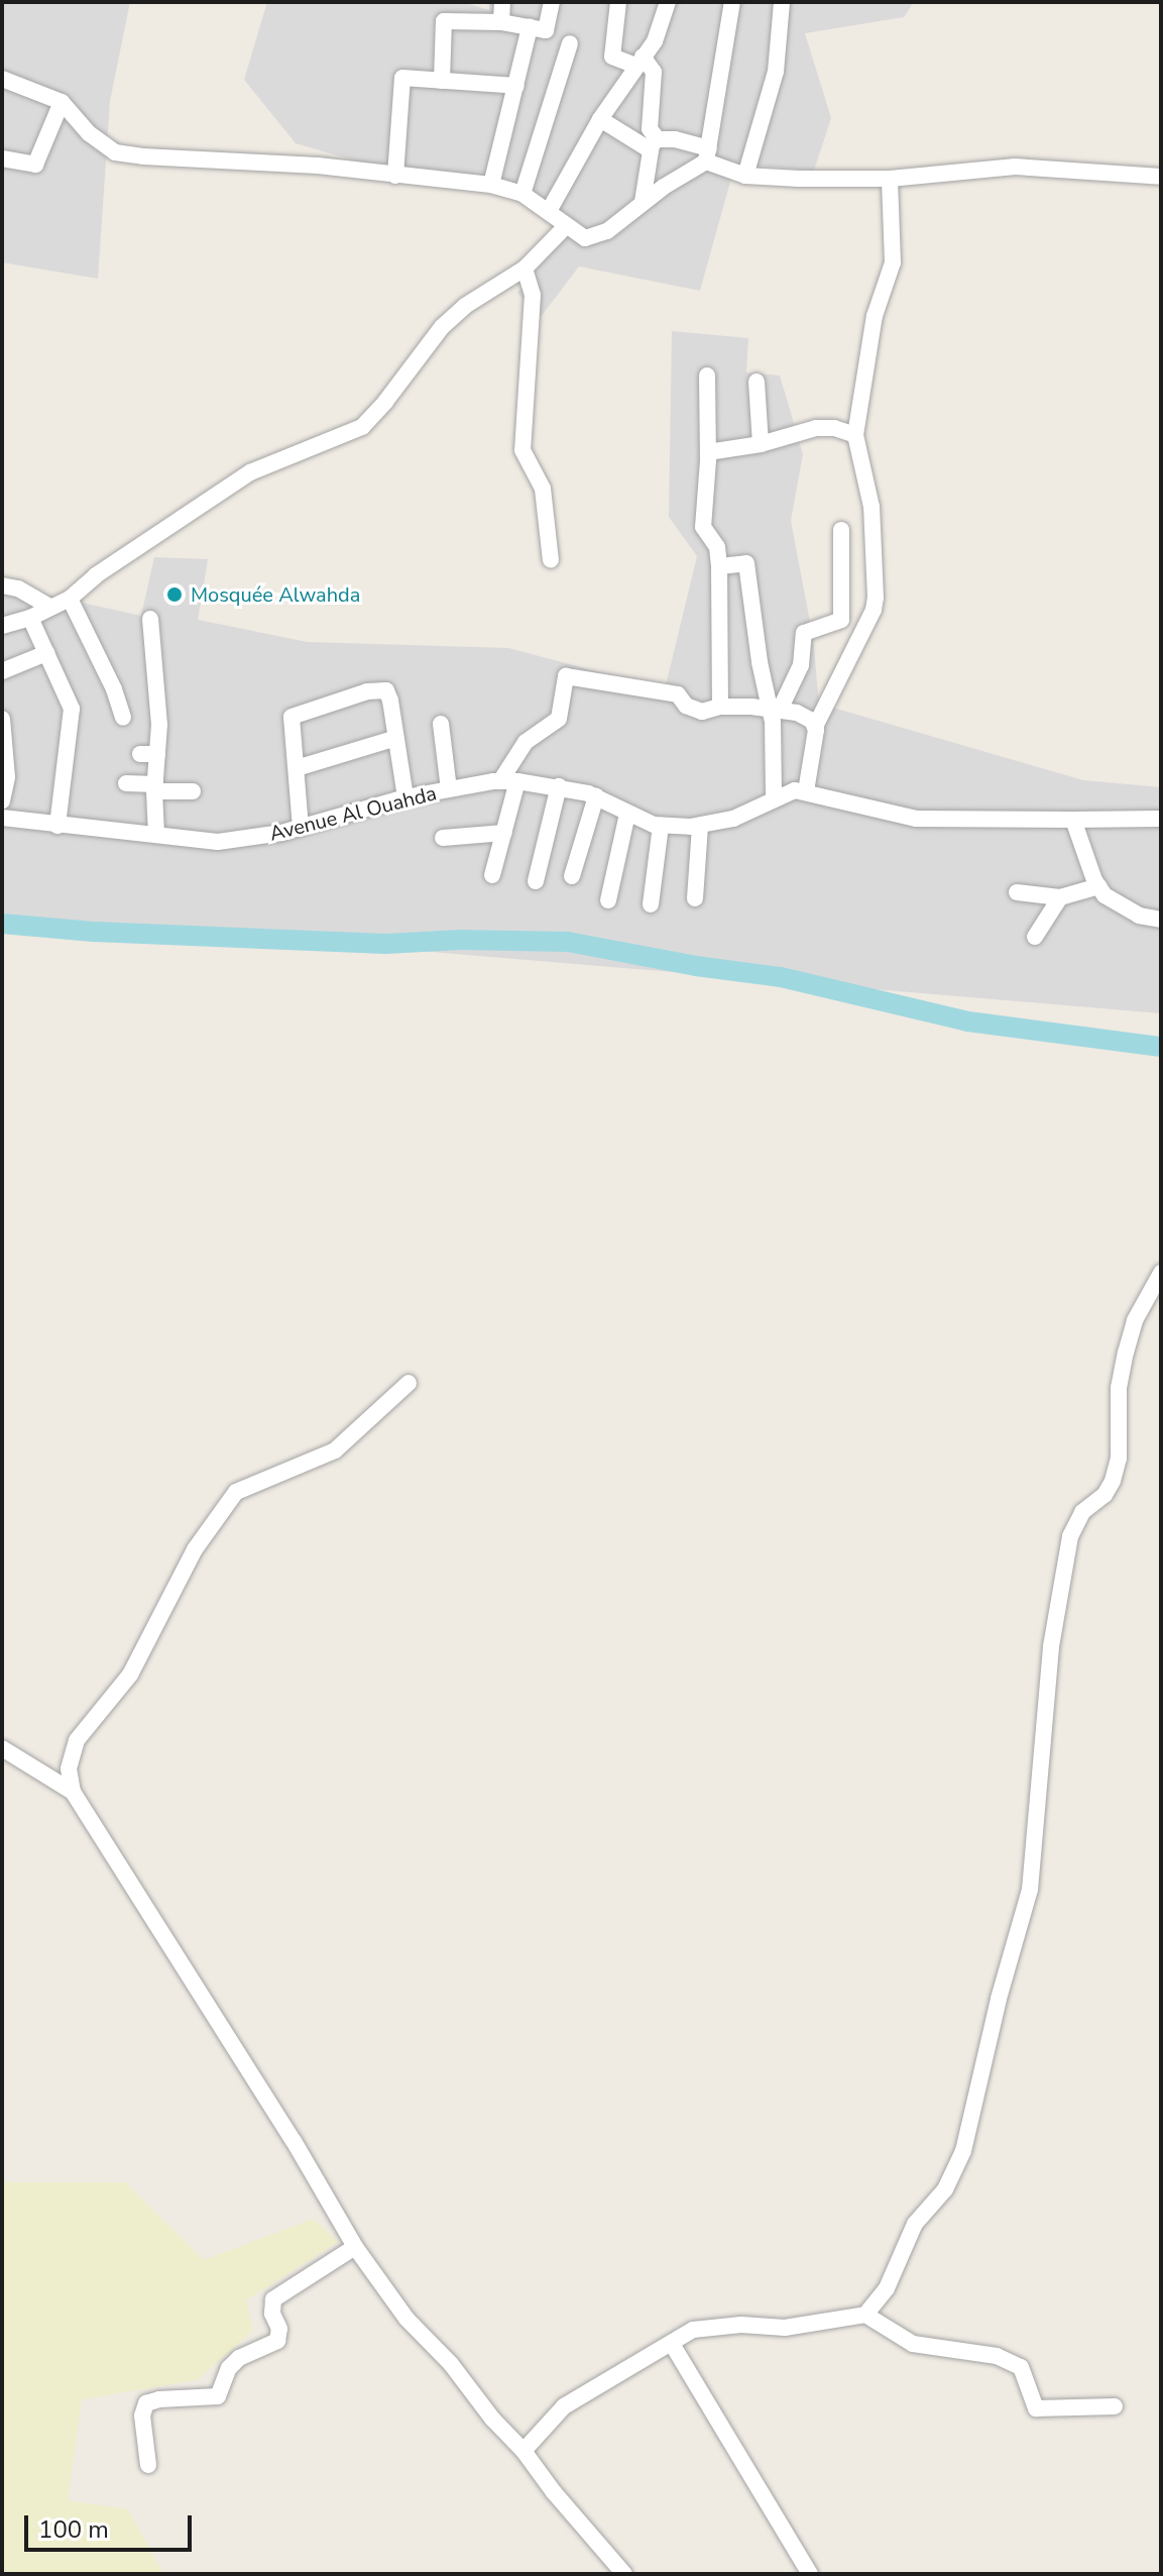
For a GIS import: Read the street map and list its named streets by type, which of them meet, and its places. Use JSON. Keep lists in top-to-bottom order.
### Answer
{
  "streets": {
    "street": ["Avenue Al Ouahda"]
  },
  "places": ["Mosquée Alwahda"],
  "scale_bar": "100 m"
}
